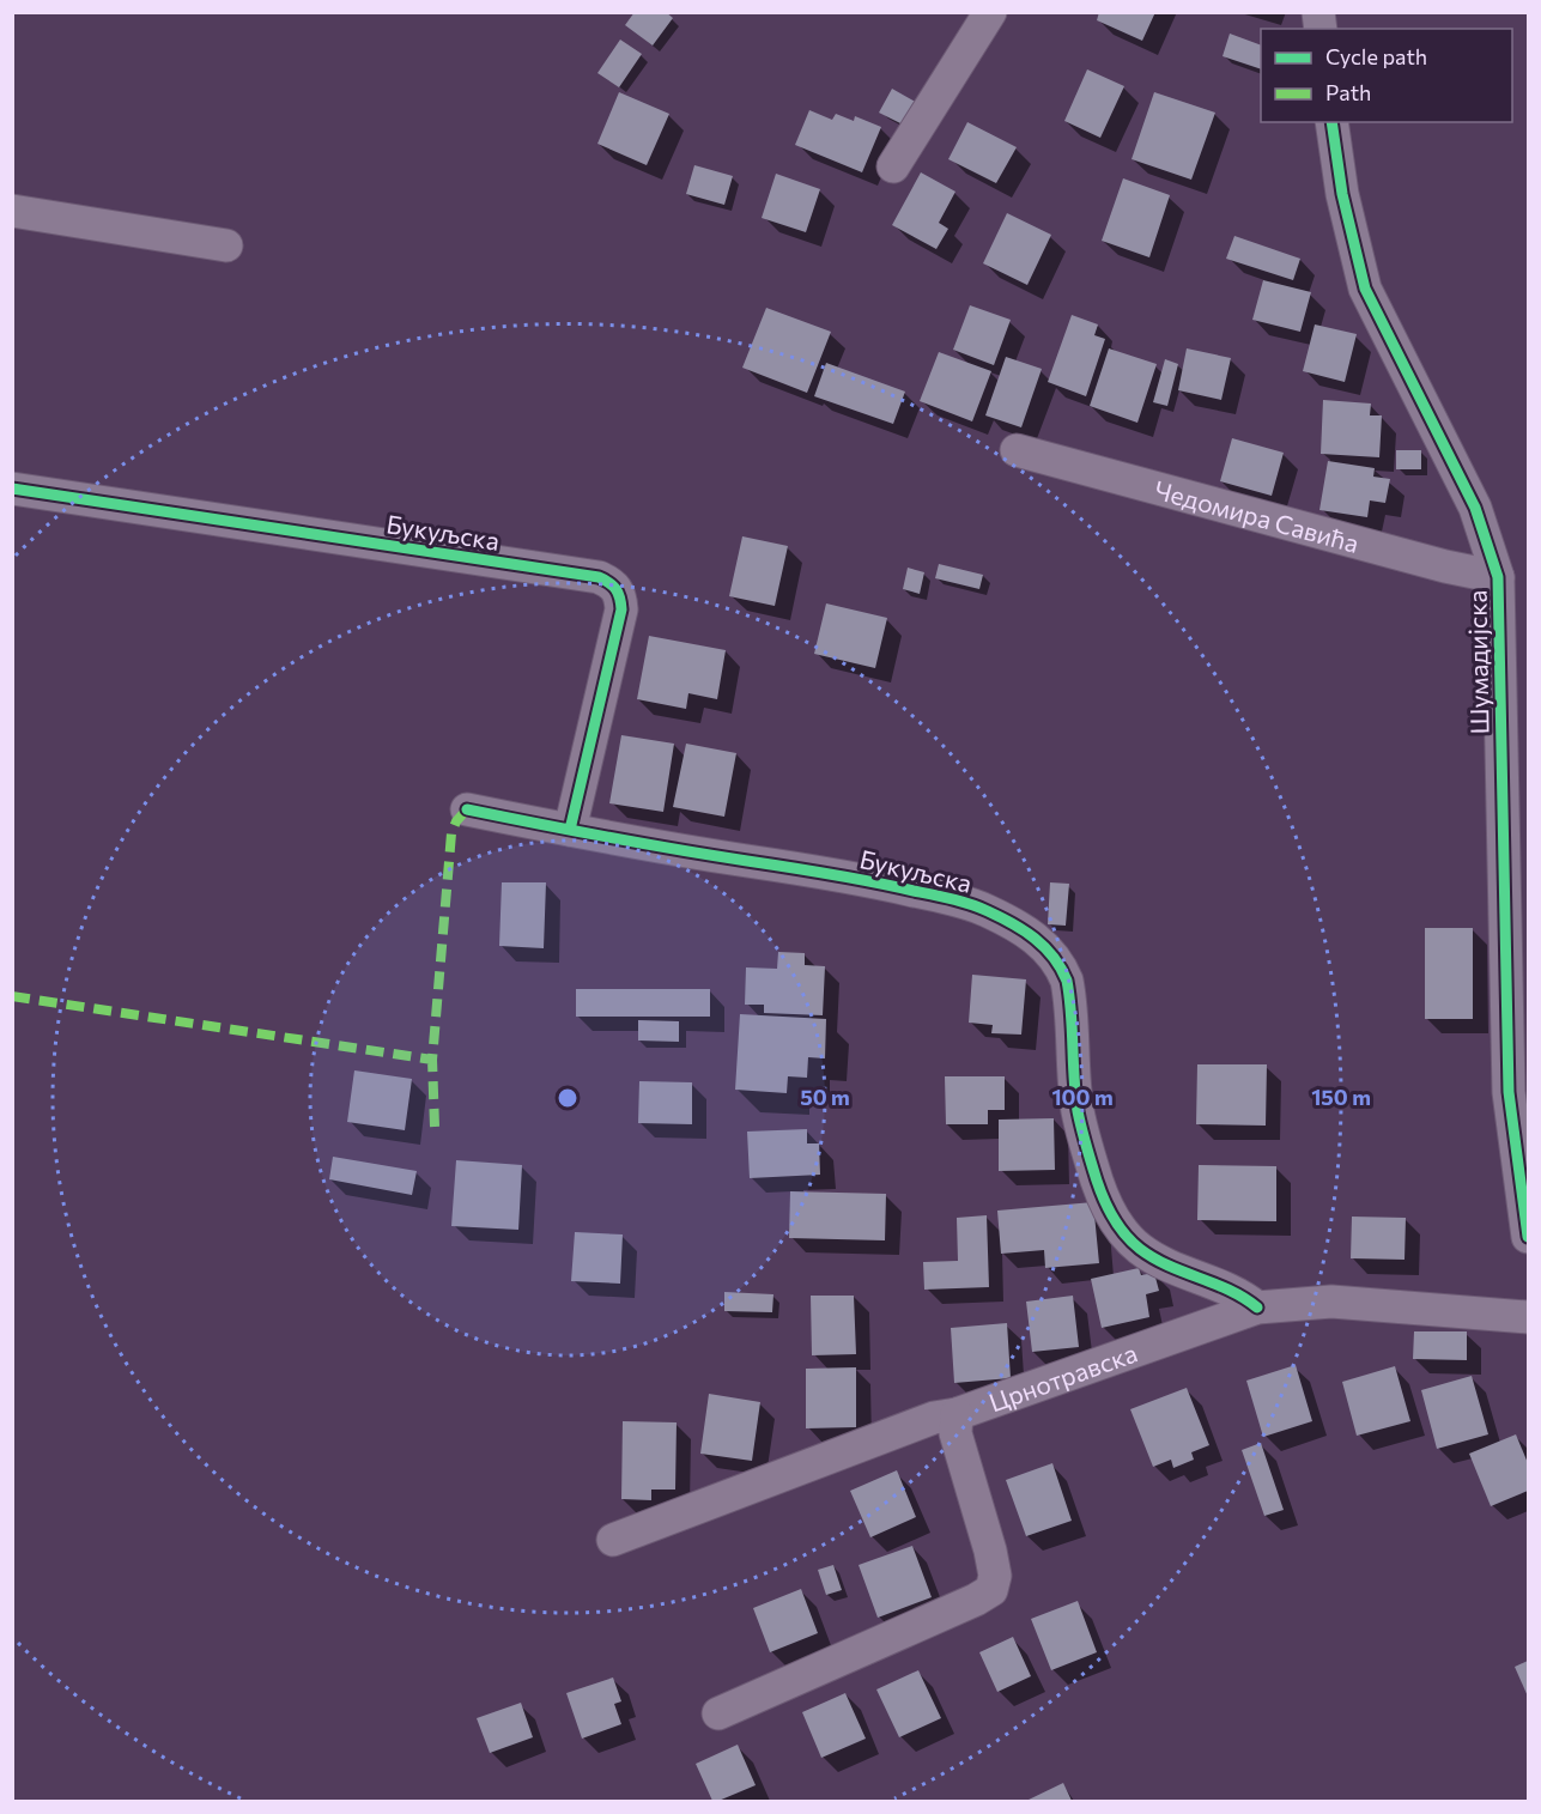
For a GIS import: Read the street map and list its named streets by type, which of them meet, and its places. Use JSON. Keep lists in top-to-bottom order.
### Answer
{
  "streets": {
    "street": [
      "Чедомира Савића",
      "Букуљска",
      "Шумадијска",
      "Црнотравска"
    ]
  },
  "crossings": [
    ["Чедомира Савића", "Шумадијска"],
    ["Букуљска", "Црнотравска"]
  ],
  "legend": ["Cycle path", "Path"],
  "rings": ["50 m", "100 m", "150 m"]
}
